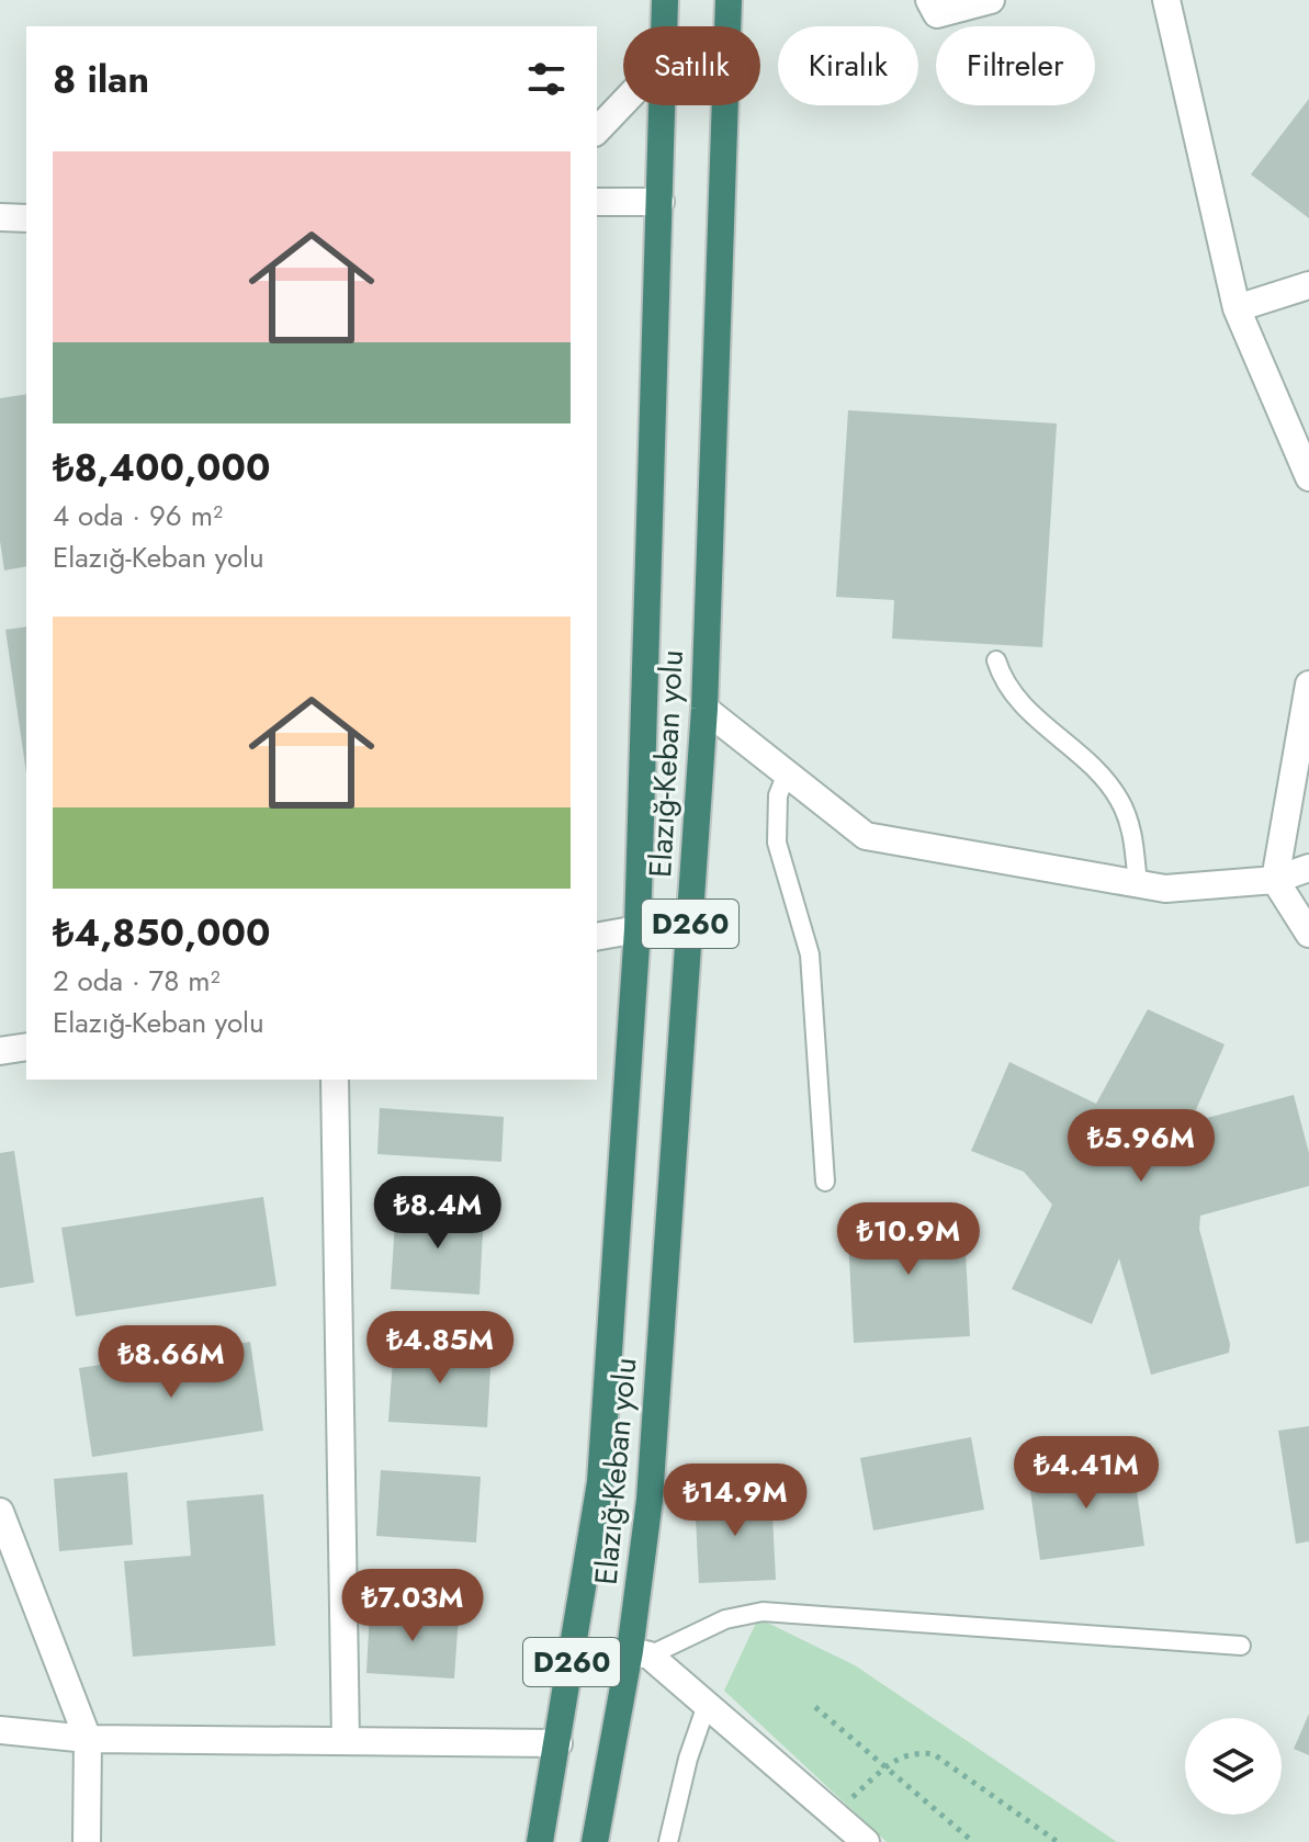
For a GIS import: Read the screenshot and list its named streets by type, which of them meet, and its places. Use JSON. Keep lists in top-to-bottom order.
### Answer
{
  "streets": {
    "highway": ["Elazığ-Keban yolu", "D260"]
  },
  "page": {
    "chip": ["Satılık", "Kiralık", "Filtreler"],
    "heading": "8 ilan",
    "list": [
      {
        "name": "₺8,400,000",
        "note": "4 oda · 96 m² · Elazığ-Keban yolu"
      },
      {
        "name": "₺4,850,000",
        "note": "2 oda · 78 m² · Elazığ-Keban yolu"
      }
    ],
    "price": [
      "₺5.96M",
      "₺8.4M",
      "₺10.9M",
      "₺4.85M",
      "₺8.66M",
      "₺4.41M",
      "₺14.9M",
      "₺7.03M"
    ]
  }
}
